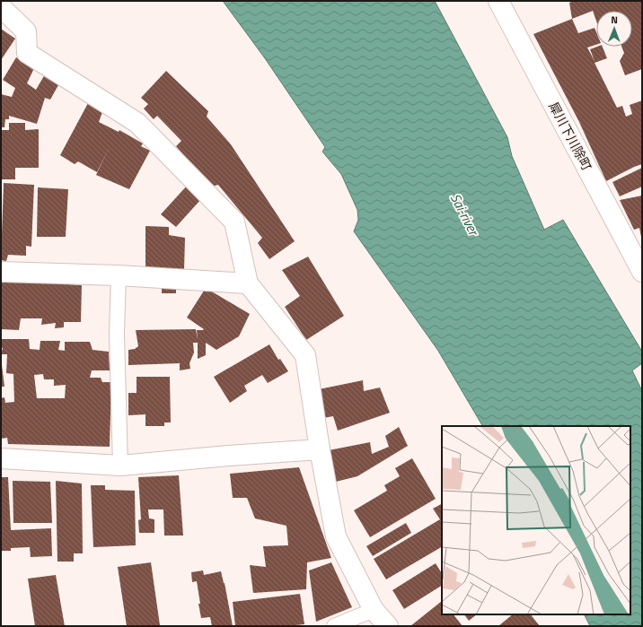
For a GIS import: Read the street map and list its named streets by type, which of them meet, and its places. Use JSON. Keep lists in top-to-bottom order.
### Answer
{
  "streets": {
    "street": ["犀川下川除町"]
  },
  "water": ["Sai-river"],
  "north": "top"
}
